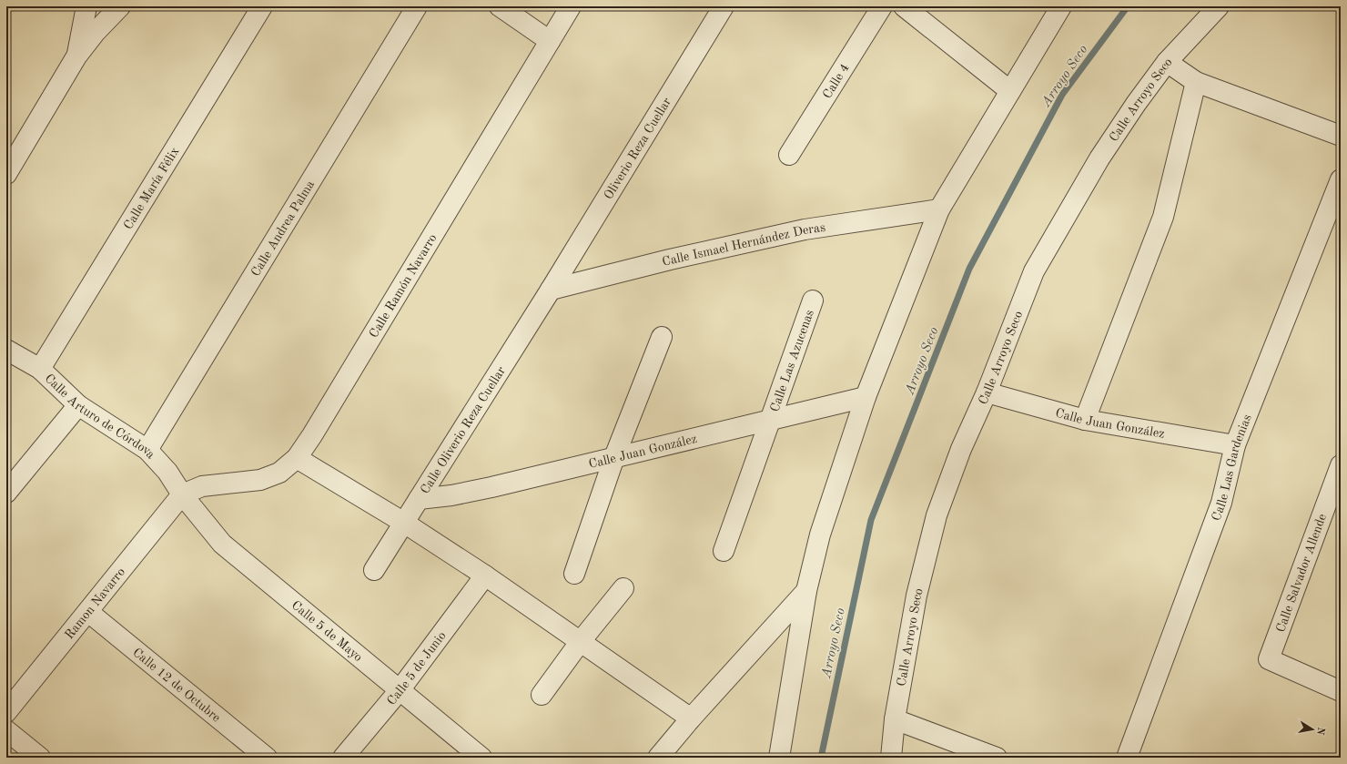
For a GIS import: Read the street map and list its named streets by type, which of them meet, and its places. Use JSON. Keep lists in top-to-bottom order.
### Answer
{
  "streets": {
    "street": [
      "Calle 4",
      "Calle Arroyo Seco",
      "Oliverio Reza Cuellar",
      "Calle María Félix",
      "Calle Andrea Palma",
      "Calle Ismael Hernández Deras",
      "Calle Ramón Navarro",
      "Calle Las Azucenas",
      "Calle Arturo de Córdova",
      "Calle Juan González",
      "Calle Oliverio Reza Cuellar",
      "Calle Las Gardenias",
      "Calle Salvador Allende",
      "Ramon Navarro",
      "Calle 5 de Mayo",
      "Calle 5 de Junio",
      "Calle 12 de Octubre"
    ]
  },
  "crossings": [
    ["Calle Arroyo Seco", "Calle Juan González"],
    ["Oliverio Reza Cuellar", "Calle Ismael Hernández Deras"],
    ["Oliverio Reza Cuellar", "Calle Oliverio Reza Cuellar"],
    ["Calle María Félix", "Calle Arturo de Córdova"],
    ["Calle Andrea Palma", "Calle Arturo de Córdova"],
    ["Calle Ismael Hernández Deras", "Calle Oliverio Reza Cuellar"],
    ["Calle Ramón Navarro", "Calle Arturo de Córdova"],
    ["Calle Ramón Navarro", "Ramon Navarro"],
    ["Calle Ramón Navarro", "Calle 5 de Mayo"],
    ["Calle Las Azucenas", "Calle Juan González"],
    ["Calle Arturo de Córdova", "Ramon Navarro"],
    ["Calle Arturo de Córdova", "Calle 5 de Mayo"],
    ["Calle Juan González", "Calle Oliverio Reza Cuellar"],
    ["Calle Juan González", "Calle Las Gardenias"],
    ["Ramon Navarro", "Calle 5 de Mayo"],
    ["Ramon Navarro", "Calle 12 de Octubre"],
    ["Calle 5 de Mayo", "Calle 5 de Junio"]
  ],
  "water": ["Arroyo Seco"],
  "north": "right"
}
